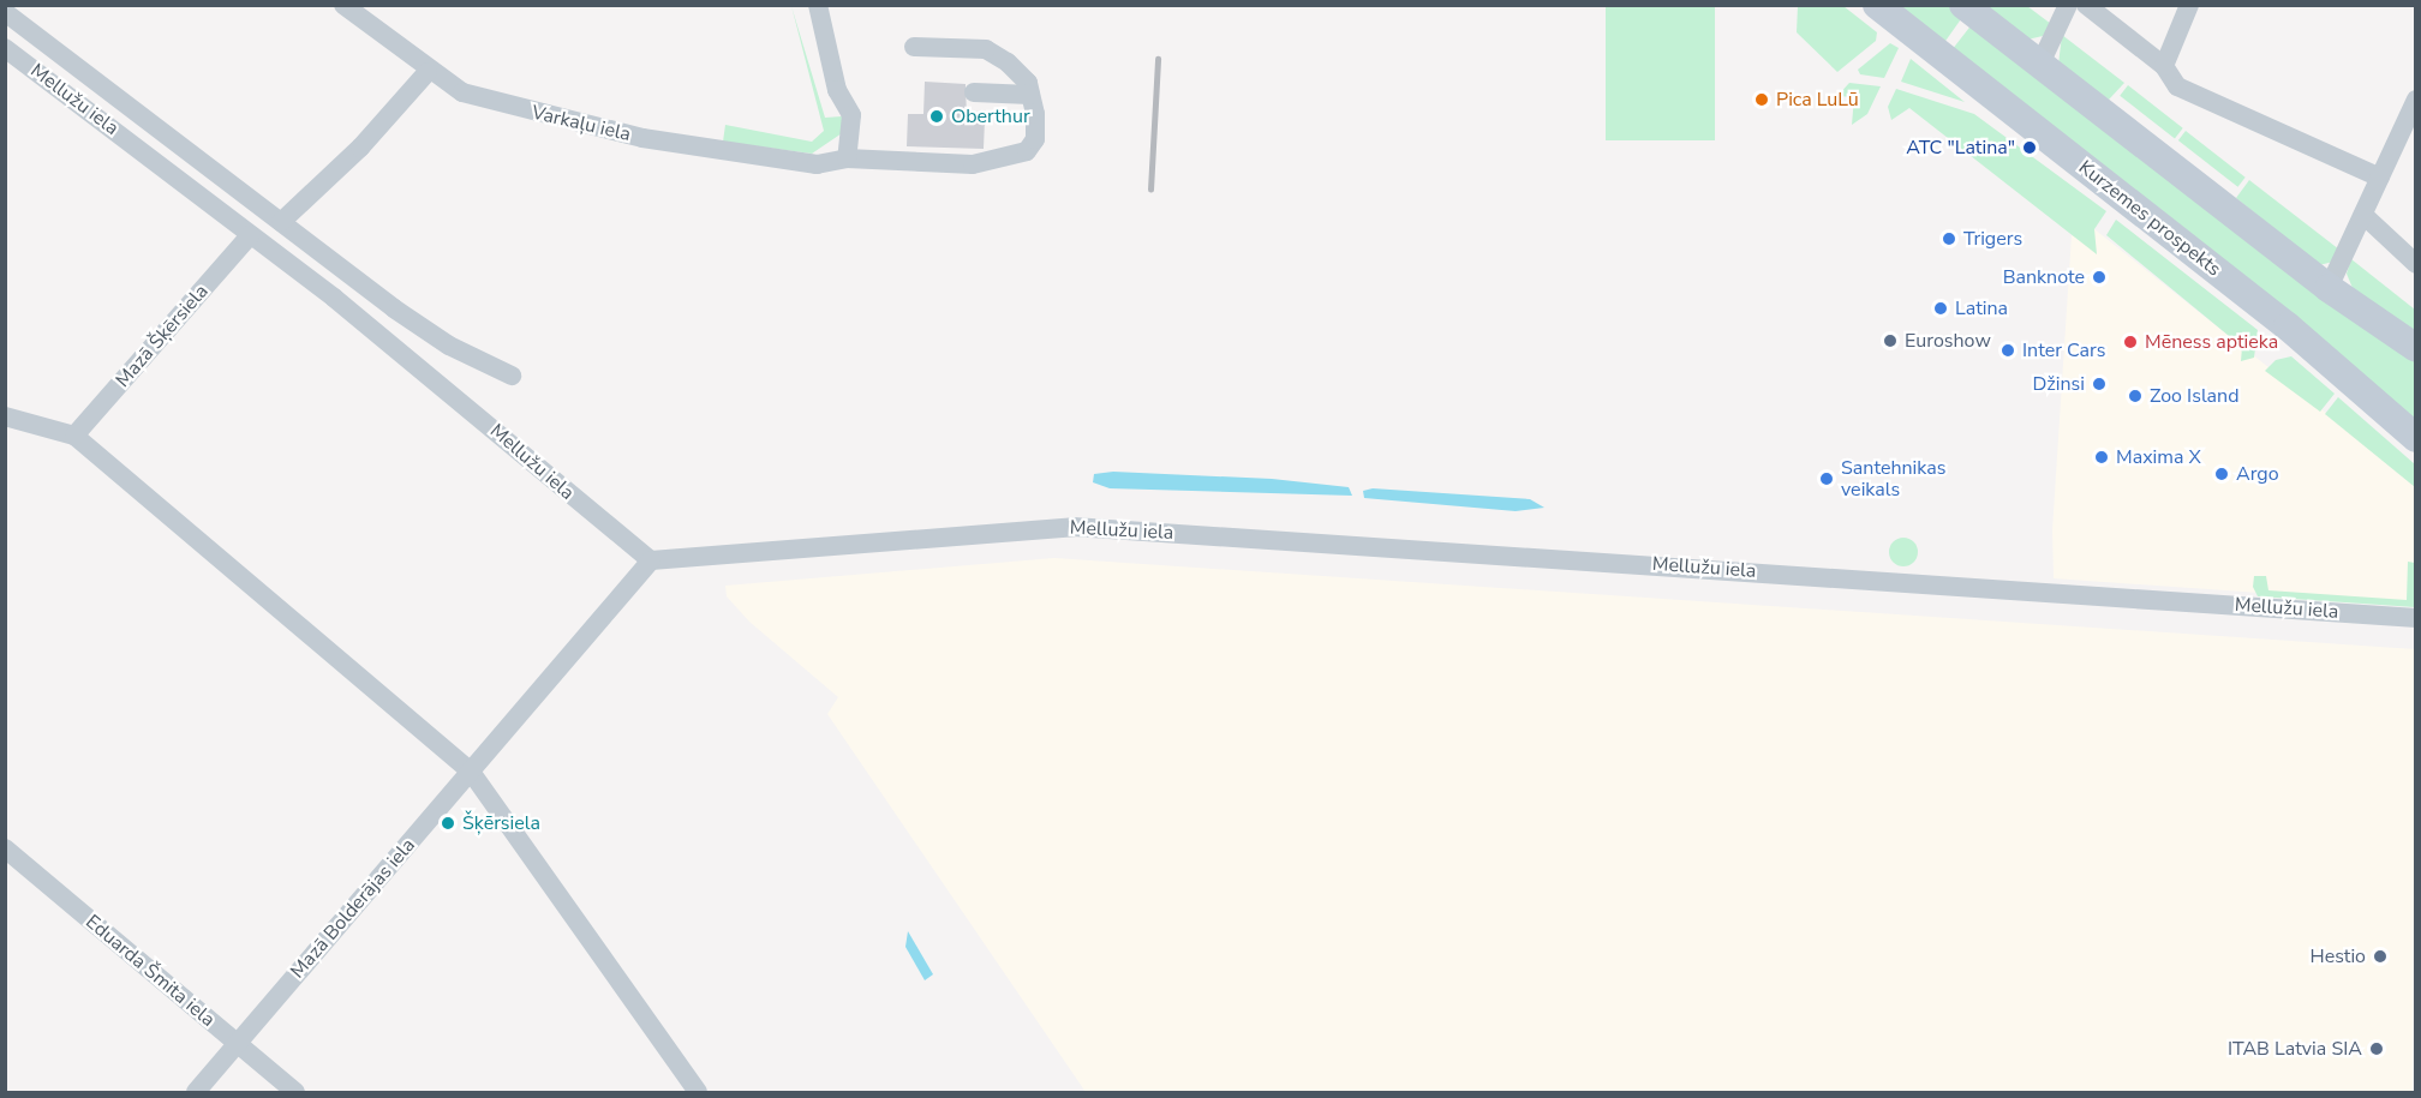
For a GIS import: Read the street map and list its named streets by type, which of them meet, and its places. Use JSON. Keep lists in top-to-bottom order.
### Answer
{
  "streets": {
    "main road": ["Kurzemes prospekts"],
    "street": [
      "Mellužu iela",
      "Varkaļu iela",
      "Mazā Šķērsiela",
      "Mazā Bolderājas iela",
      "Eduarda Šmita iela"
    ]
  },
  "crossings": [
    ["Mellužu iela", "Mazā Šķērsiela"],
    ["Mellužu iela", "Mazā Bolderājas iela"],
    ["Mazā Bolderājas iela", "Eduarda Šmita iela"]
  ],
  "places": [
    "Pica LuLū",
    "Oberthur",
    "ATC \"Latina\"",
    "Trigers",
    "Banknote",
    "Latina",
    "Euroshow",
    "Mēness aptieka",
    "Inter Cars",
    "Džinsi",
    "Zoo Island",
    "Maxima X",
    "Argo",
    "Santehnikas veikals",
    "Šķērsiela",
    "Hestio",
    "ITAB Latvia SIA"
  ]
}
